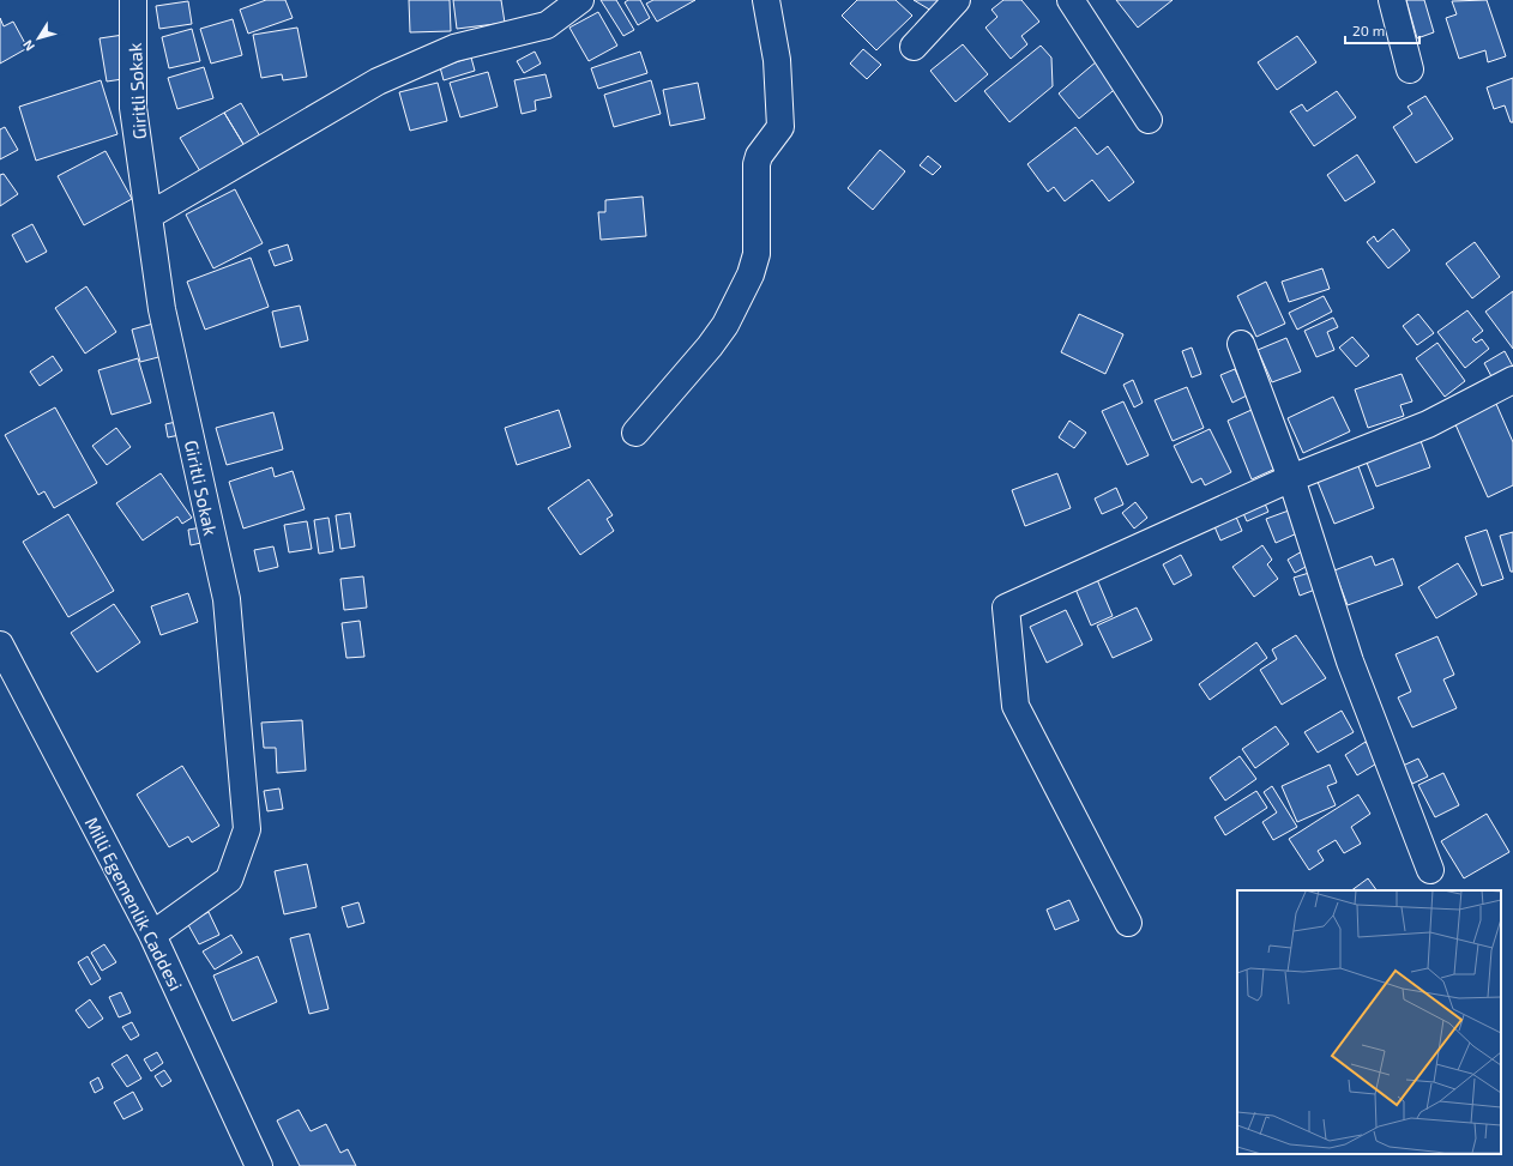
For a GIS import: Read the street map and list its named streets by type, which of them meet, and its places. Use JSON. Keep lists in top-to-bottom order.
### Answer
{
  "streets": {
    "street": ["Giritli Sokak", "Milli Egemenlik Caddesi"]
  },
  "crossings": [
    ["Giritli Sokak", "Milli Egemenlik Caddesi"]
  ],
  "scale_bar": "20 m",
  "north": "bottom left"
}
